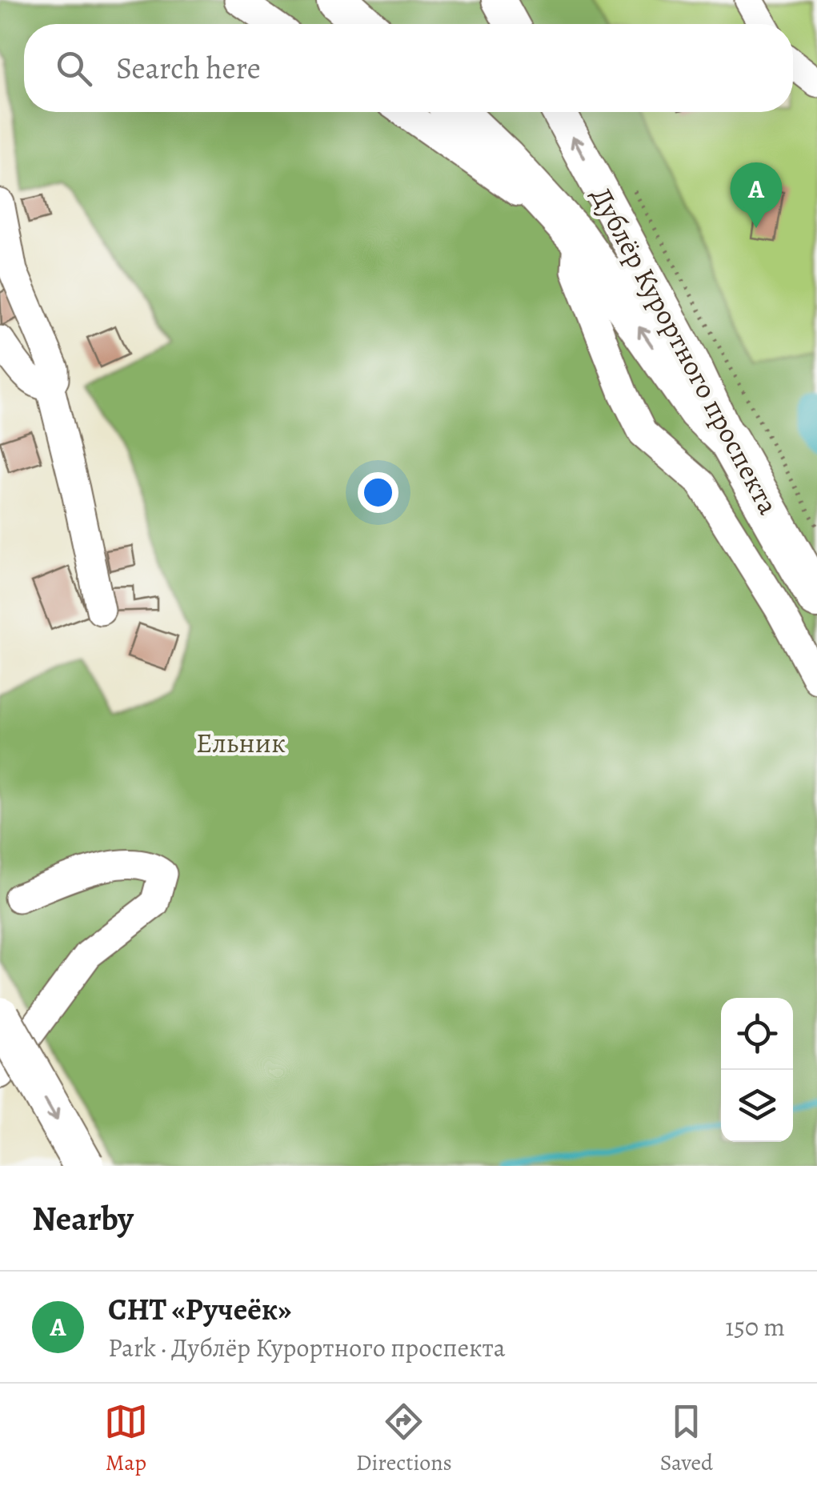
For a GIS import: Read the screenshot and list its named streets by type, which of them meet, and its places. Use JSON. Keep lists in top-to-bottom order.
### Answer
{
  "streets": {
    "highway": ["Дублёр Курортного проспекта"]
  },
  "one_way": ["Дублёр Курортного проспекта"],
  "parks": ["Ельник"],
  "page": {
    "search": "Search here",
    "pins": "A",
    "heading": "Nearby",
    "list": [
      {
        "mark": "A",
        "name": "СНТ «Ручеёк»",
        "note": "Park · Дублёр Курортного проспекта",
        "value": "150 m"
      }
    ],
    "nav": ["Map", "Directions", "Saved"]
  }
}
